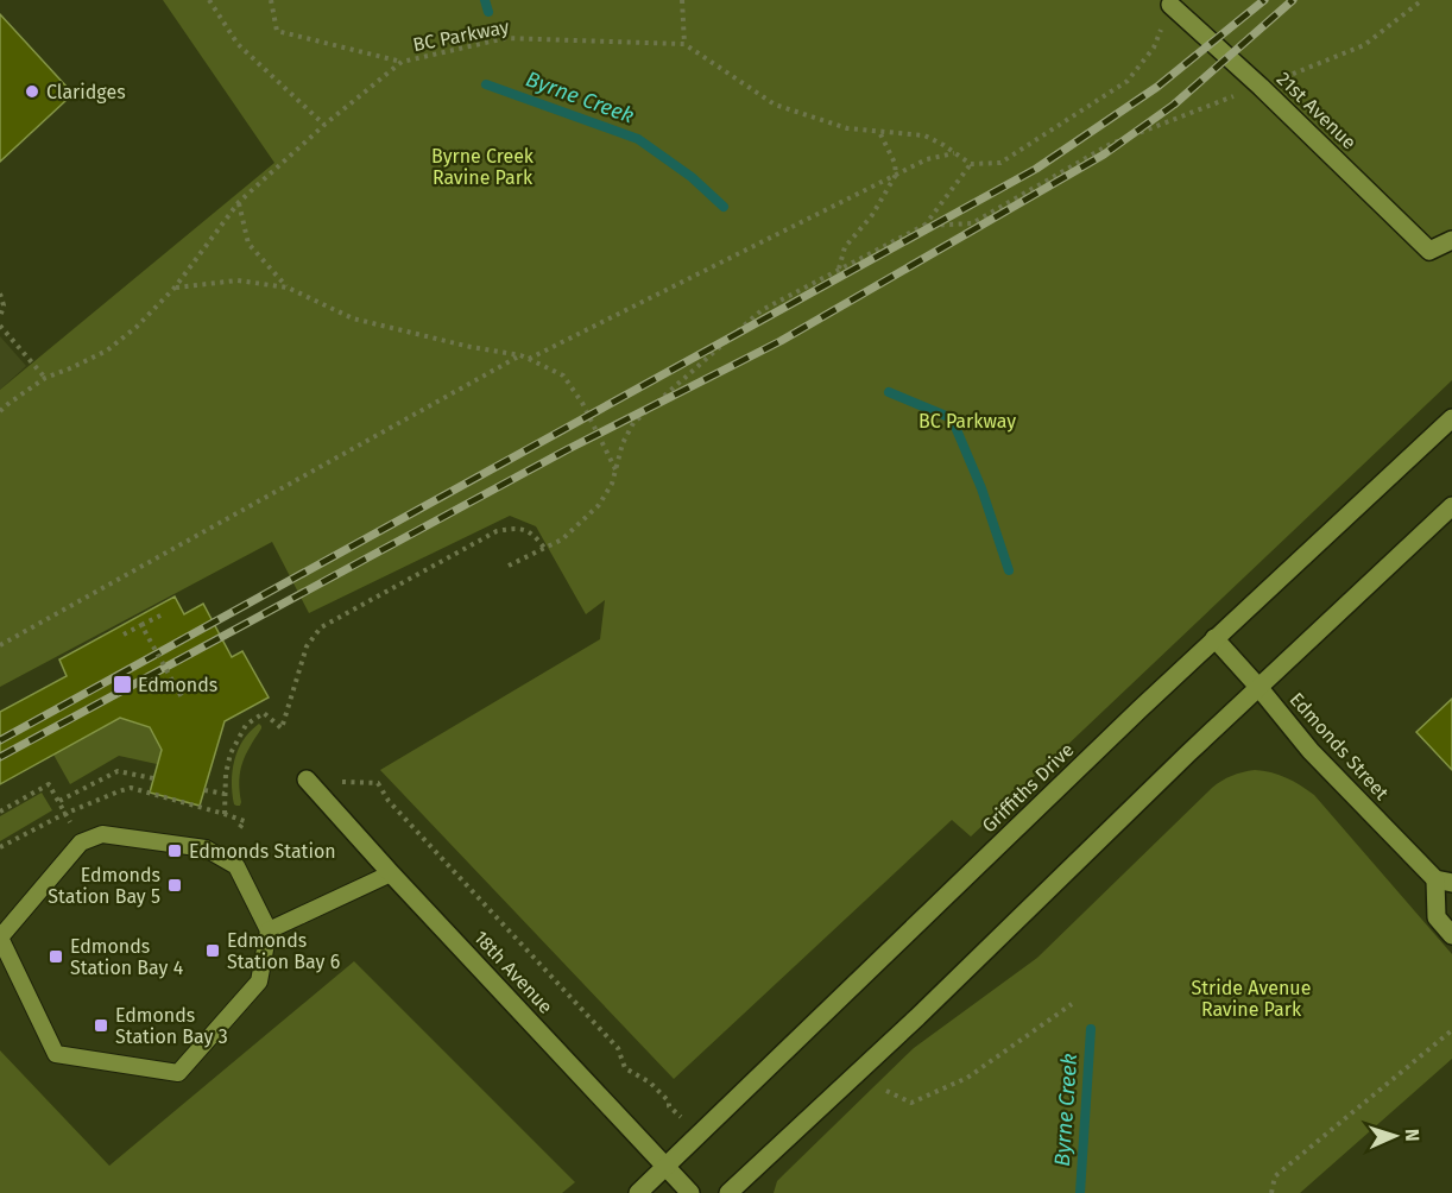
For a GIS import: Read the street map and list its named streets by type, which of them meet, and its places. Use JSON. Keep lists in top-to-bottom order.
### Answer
{
  "streets": {
    "main road": [
      "21st Avenue",
      "Edmonds Street",
      "Griffiths Drive",
      "18th Avenue"
    ],
    "path": ["BC Parkway"]
  },
  "crossings": [
    ["Edmonds Street", "Griffiths Drive"],
    ["Griffiths Drive", "18th Avenue"]
  ],
  "water": ["Byrne Creek"],
  "parks": ["Byrne Creek Ravine Park", "BC Parkway", "Stride Avenue Ravine Park"],
  "places": {
    "other": ["Claridges"],
    "transit": [
      "Edmonds",
      "Edmonds Station",
      "Edmonds Station Bay 5",
      "Edmonds Station Bay 6",
      "Edmonds Station Bay 4",
      "Edmonds Station Bay 3"
    ]
  },
  "north": "right"
}
